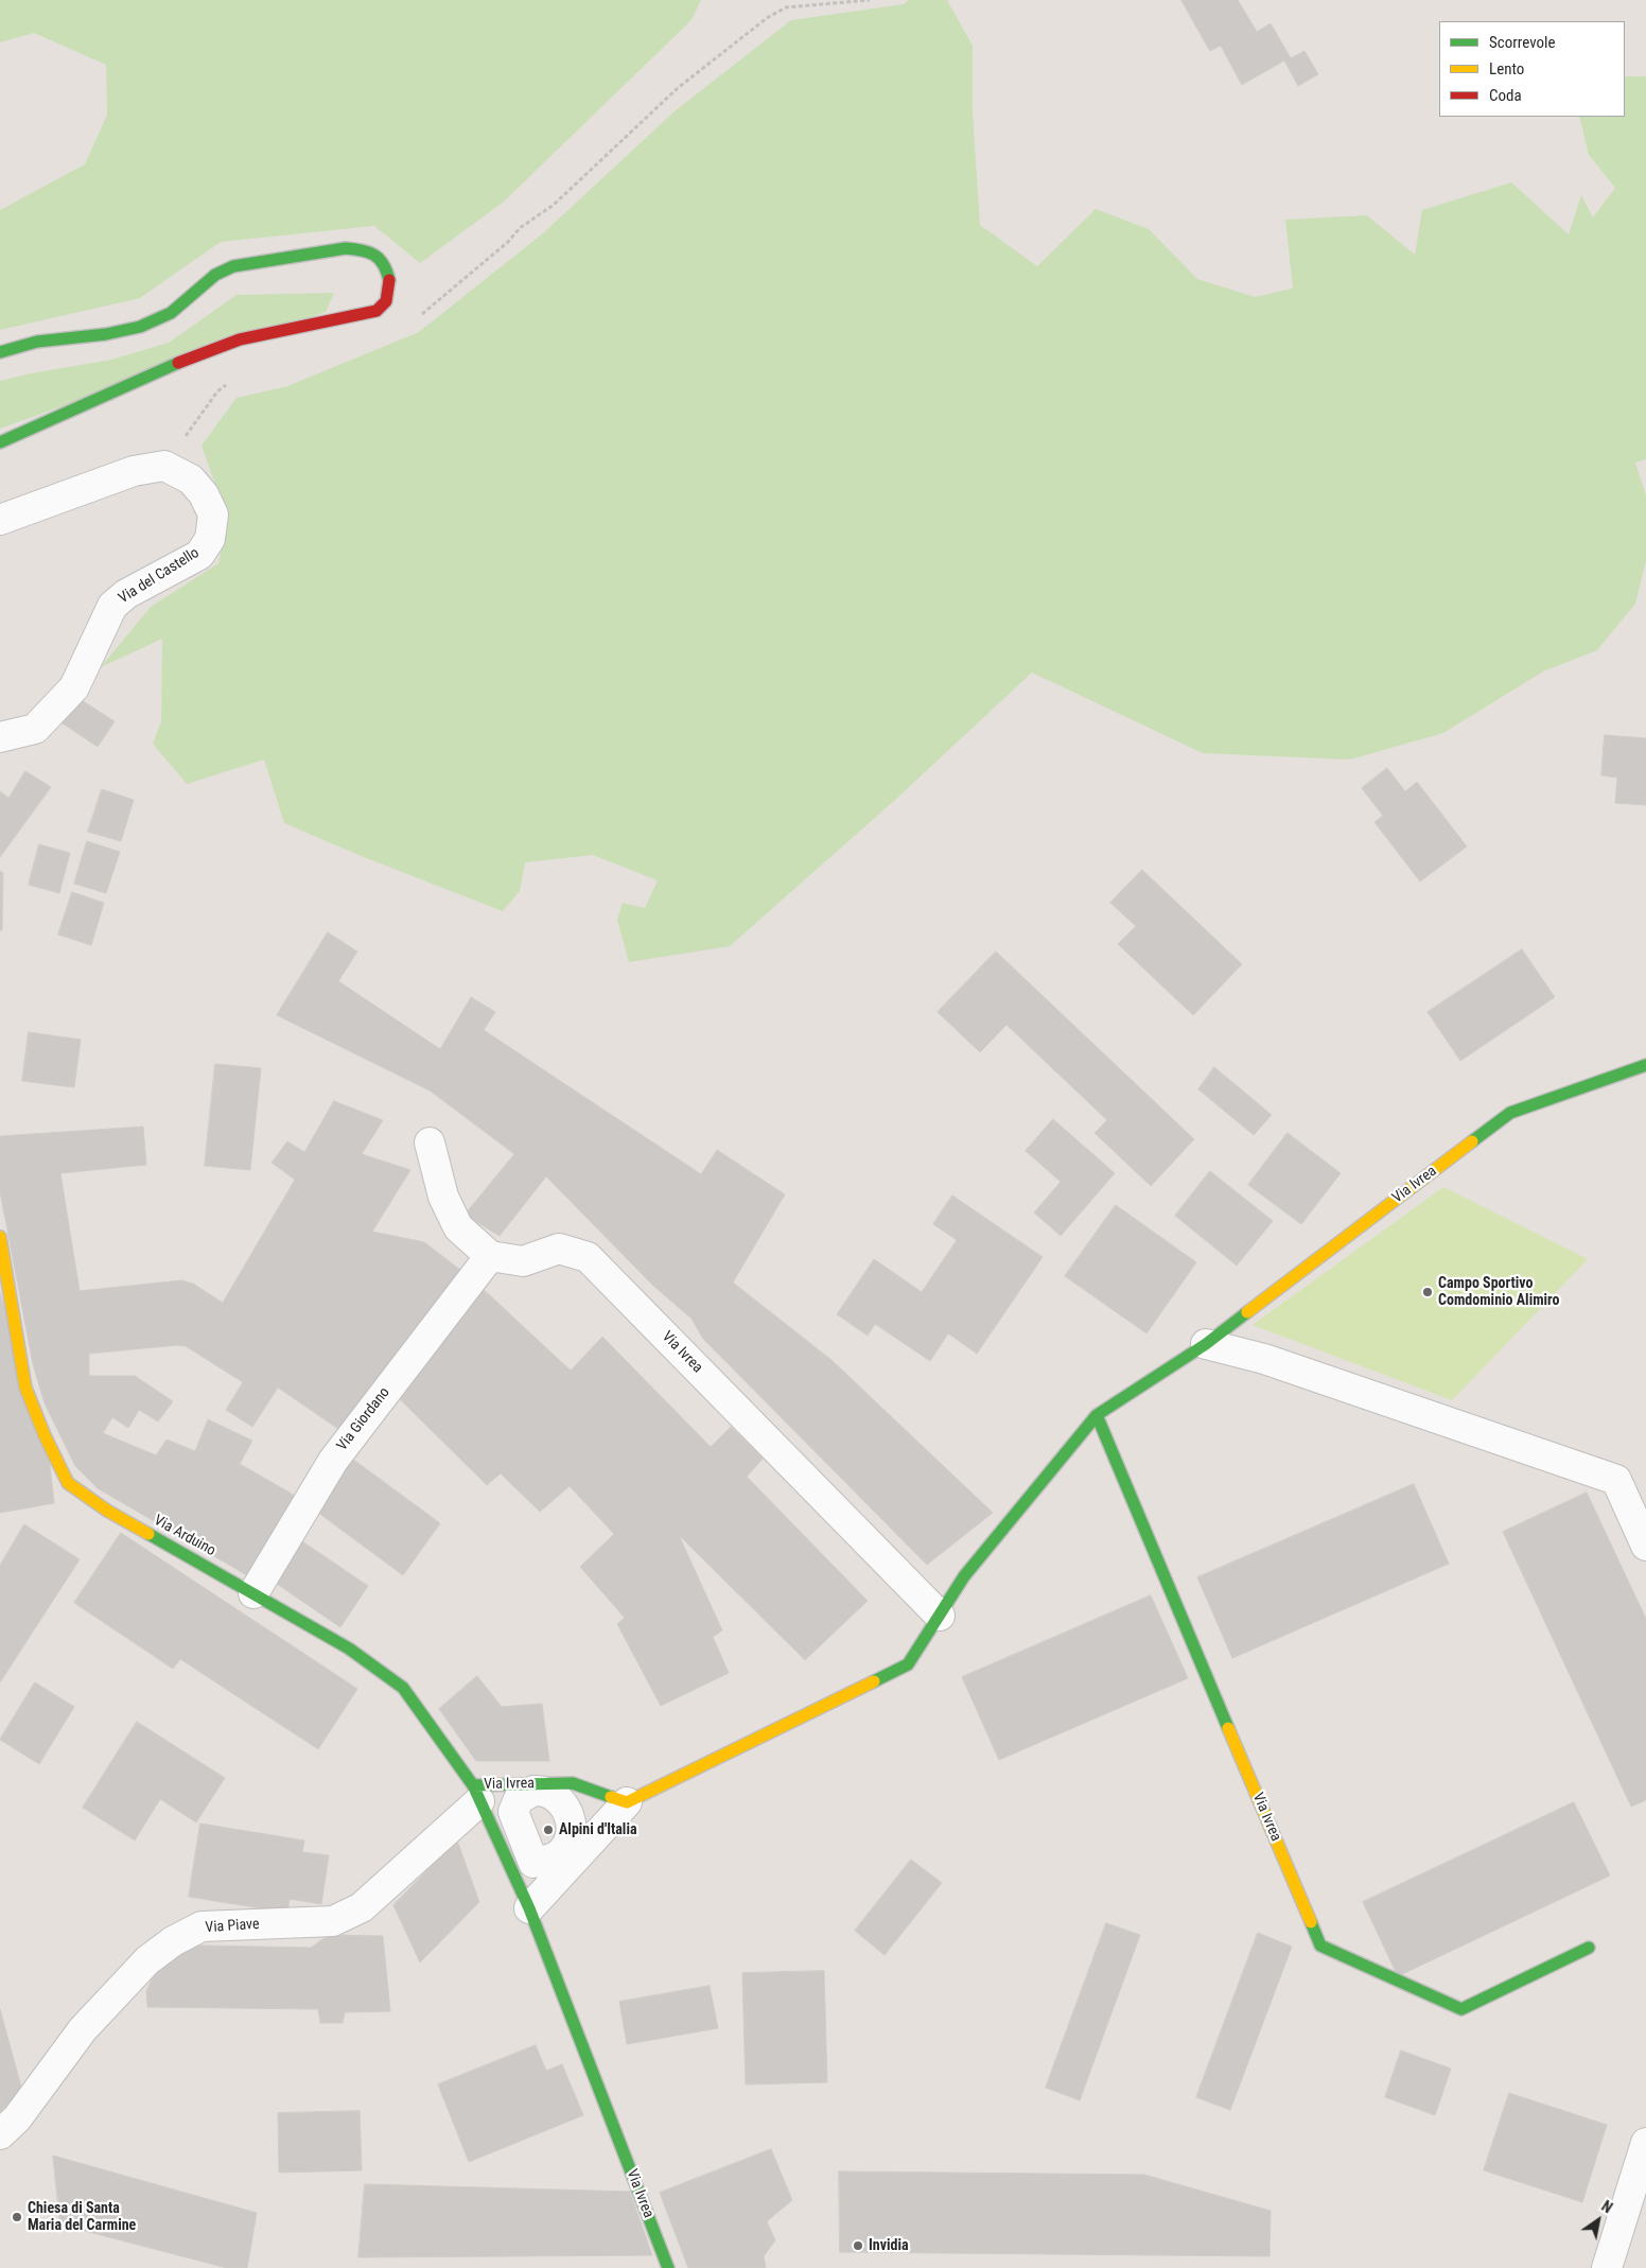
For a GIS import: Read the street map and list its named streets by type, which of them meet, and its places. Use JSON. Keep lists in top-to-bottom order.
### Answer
{
  "streets": {
    "street": [
      "Via del Castello",
      "Via Ivrea",
      "Via Giordano",
      "Via Arduino",
      "Via Piave"
    ]
  },
  "crossings": [
    ["Via Ivrea", "Via Giordano"],
    ["Via Ivrea", "Via Arduino"],
    ["Via Ivrea", "Via Piave"],
    ["Via Giordano", "Via Arduino"],
    ["Via Arduino", "Via Piave"]
  ],
  "places": [
    "Campo Sportivo Comdominio Alimiro",
    "Alpini d'Italia",
    "Chiesa di Santa Maria del Carmine",
    "Invidia"
  ],
  "legend": ["Scorrevole", "Lento", "Coda"],
  "north": "top right"
}
